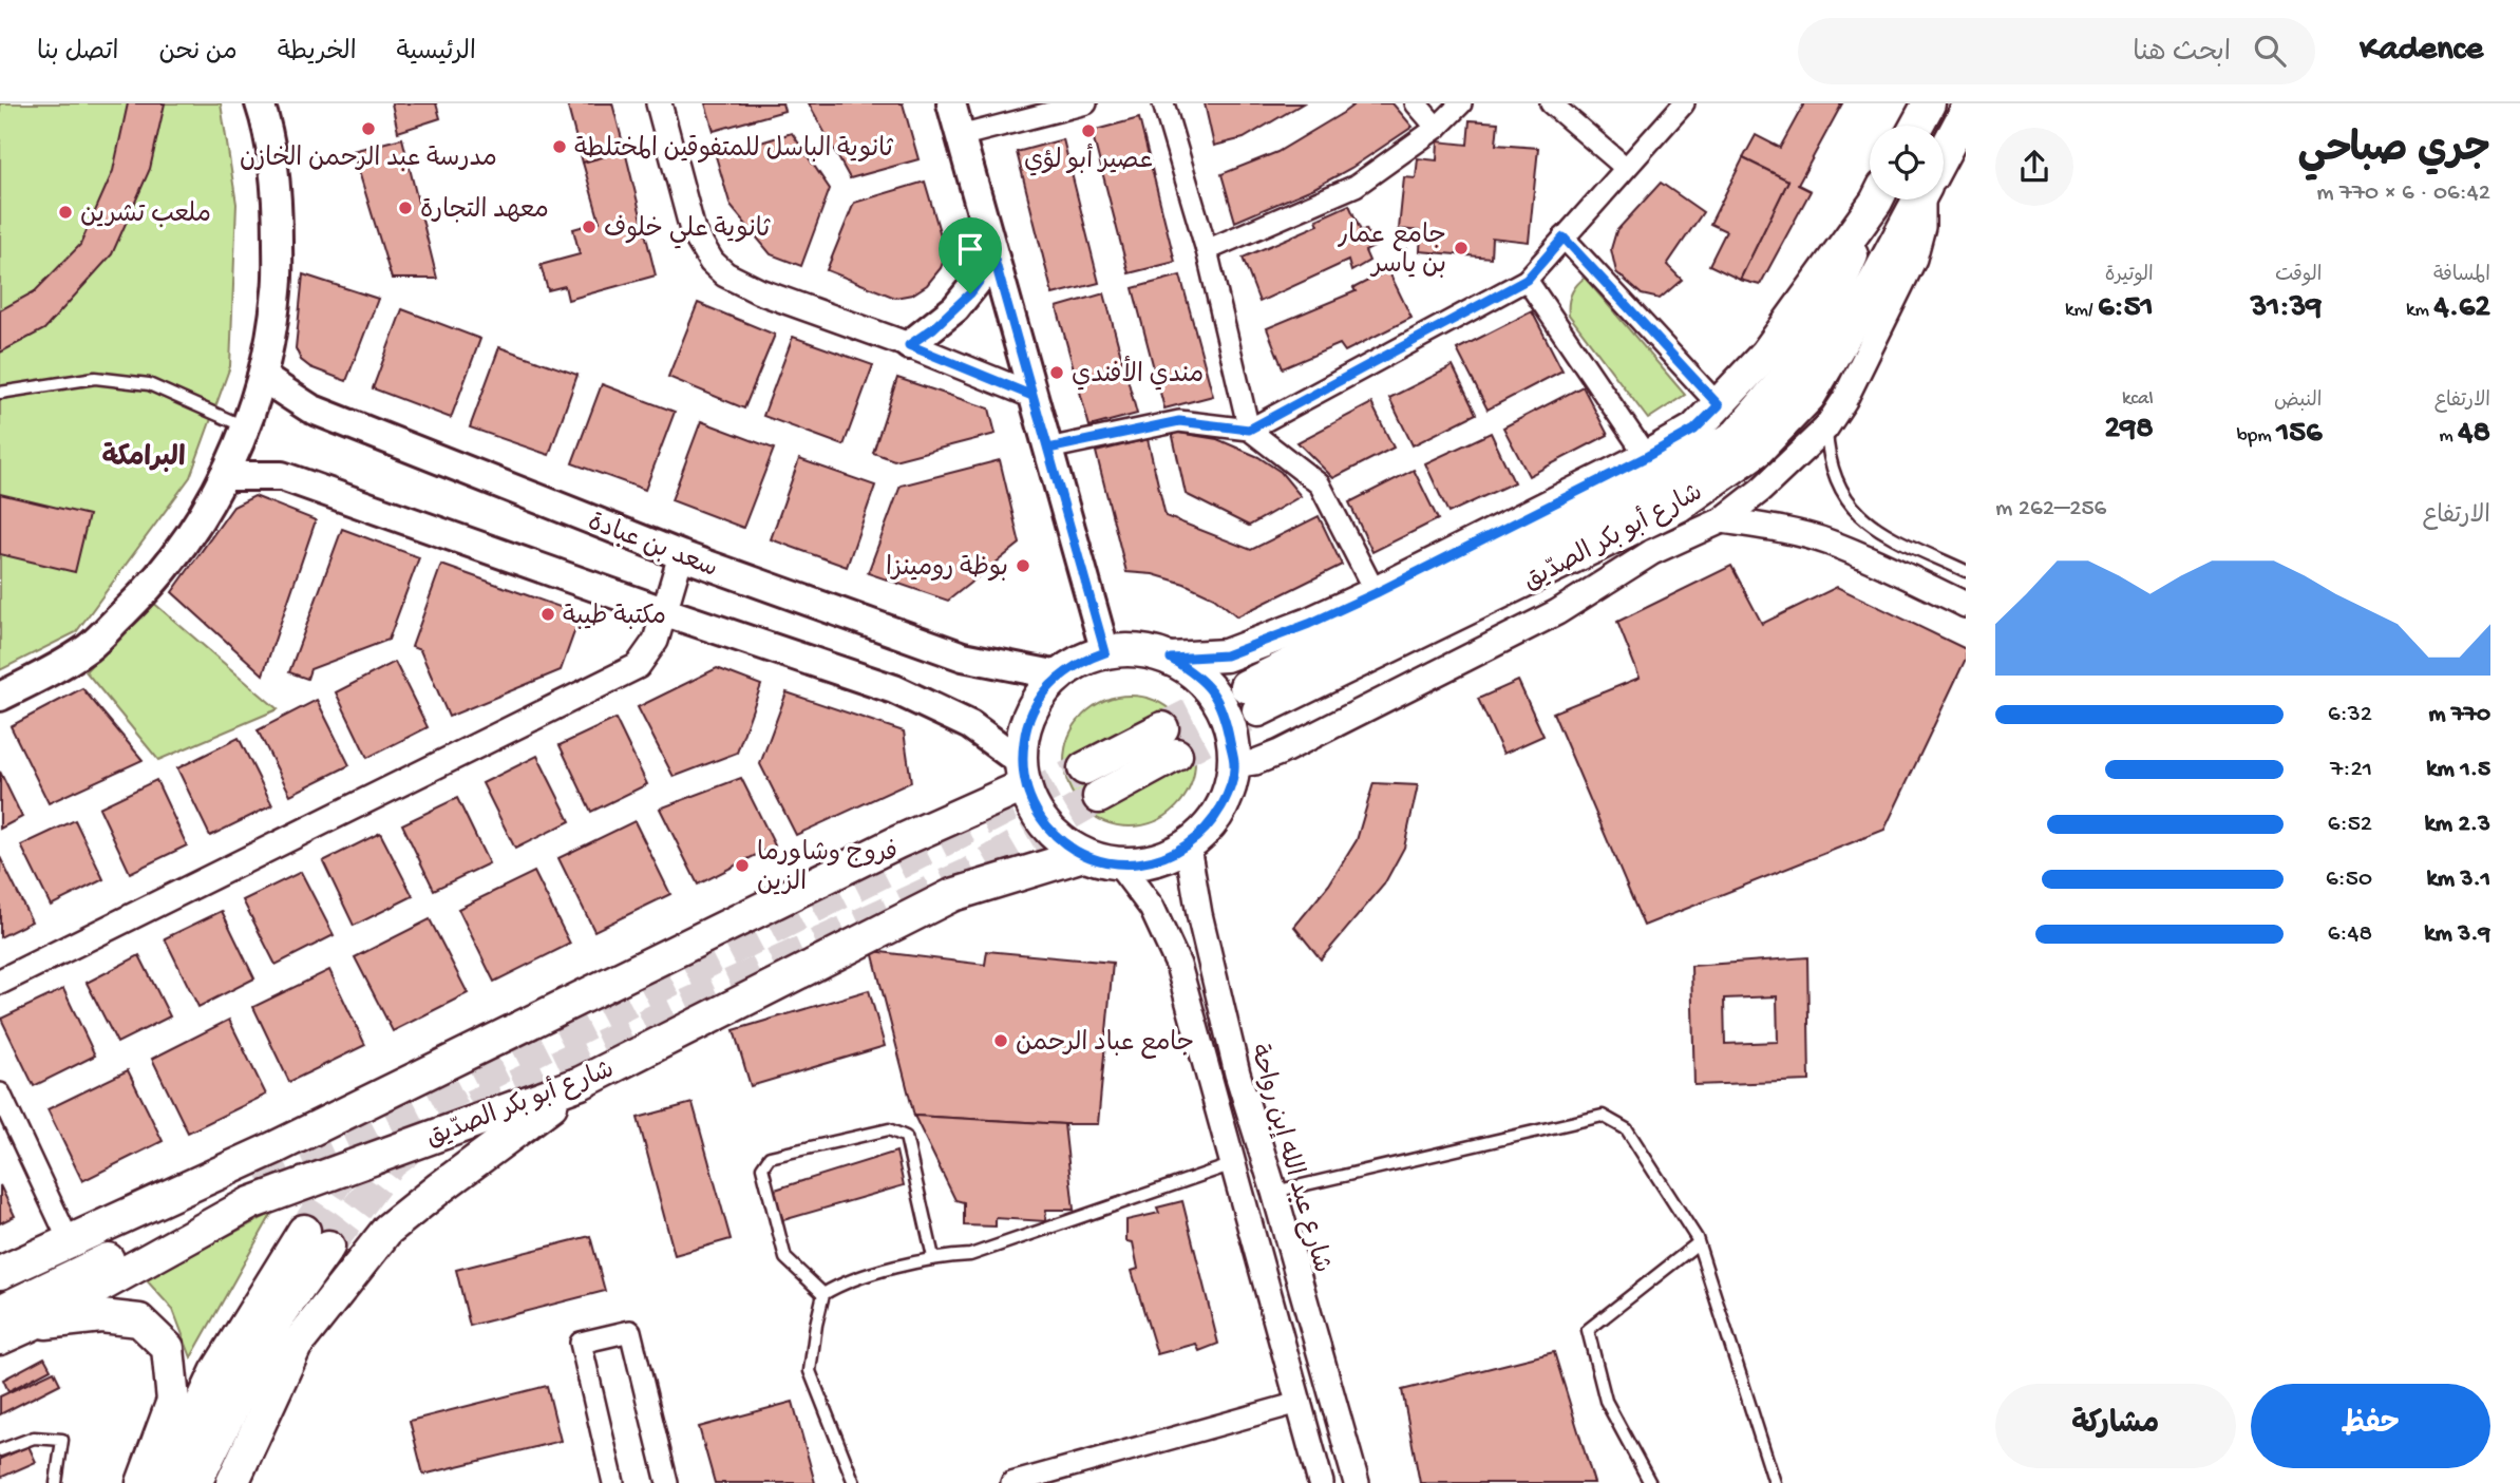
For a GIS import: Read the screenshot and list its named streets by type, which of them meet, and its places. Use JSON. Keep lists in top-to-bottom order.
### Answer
{
  "streets": {
    "main road": ["شارع أبو بكر الصدّيق", "سعد بن عبادة"],
    "street": ["شارع عبد الله إبن رواحة"]
  },
  "crossings": [
    ["شارع أبو بكر الصدّيق", "سعد بن عبادة"],
    ["شارع أبو بكر الصدّيق", "شارع عبد الله إبن رواحة"],
    ["سعد بن عبادة", "شارع عبد الله إبن رواحة"]
  ],
  "districts": ["البرامكة"],
  "places": [
    "مدرسة عبد الرحمن الخازن",
    "عصير أبو لؤي",
    "ثانوية الباسل للمتفوقين المختلطة",
    "معهد التجارة",
    "ملعب تشرين",
    "ثانوية علي خلوف",
    "جامع عمار بن ياسر",
    "مندي الأفندي",
    "بوظة رومينزا",
    "مكتبة طيبة",
    "فروج وشاورما الزين",
    "جامع عباد الرحمن"
  ],
  "page": {
    "header": "Kadence",
    "search": "ابحث هنا",
    "nav": [
      "الرئيسية",
      "الخريطة",
      "من نحن",
      "اتصل بنا"
    ],
    "heading": ["جري صباحي", "06:42 · 6 × 770 m"],
    "stats": [
      ["المسافة", "4.62 km"],
      ["الوقت", "31:39"],
      ["الوتيرة", "6:51 /km"],
      ["الارتفاع", "48 m"],
      ["النبض", "156 bpm"],
      ["kcal", "298"]
    ],
    "chart": ["الارتفاع", "256–262 m"],
    "list": [
      {
        "name": "770 m",
        "note": "6:32"
      },
      {
        "name": "1.5 km",
        "note": "7:21"
      },
      {
        "name": "2.3 km",
        "note": "6:52"
      },
      {
        "name": "3.1 km",
        "note": "6:50"
      },
      {
        "name": "3.9 km",
        "note": "6:48"
      }
    ],
    "buttons": ["حفظ", "مشاركة"]
  }
}
